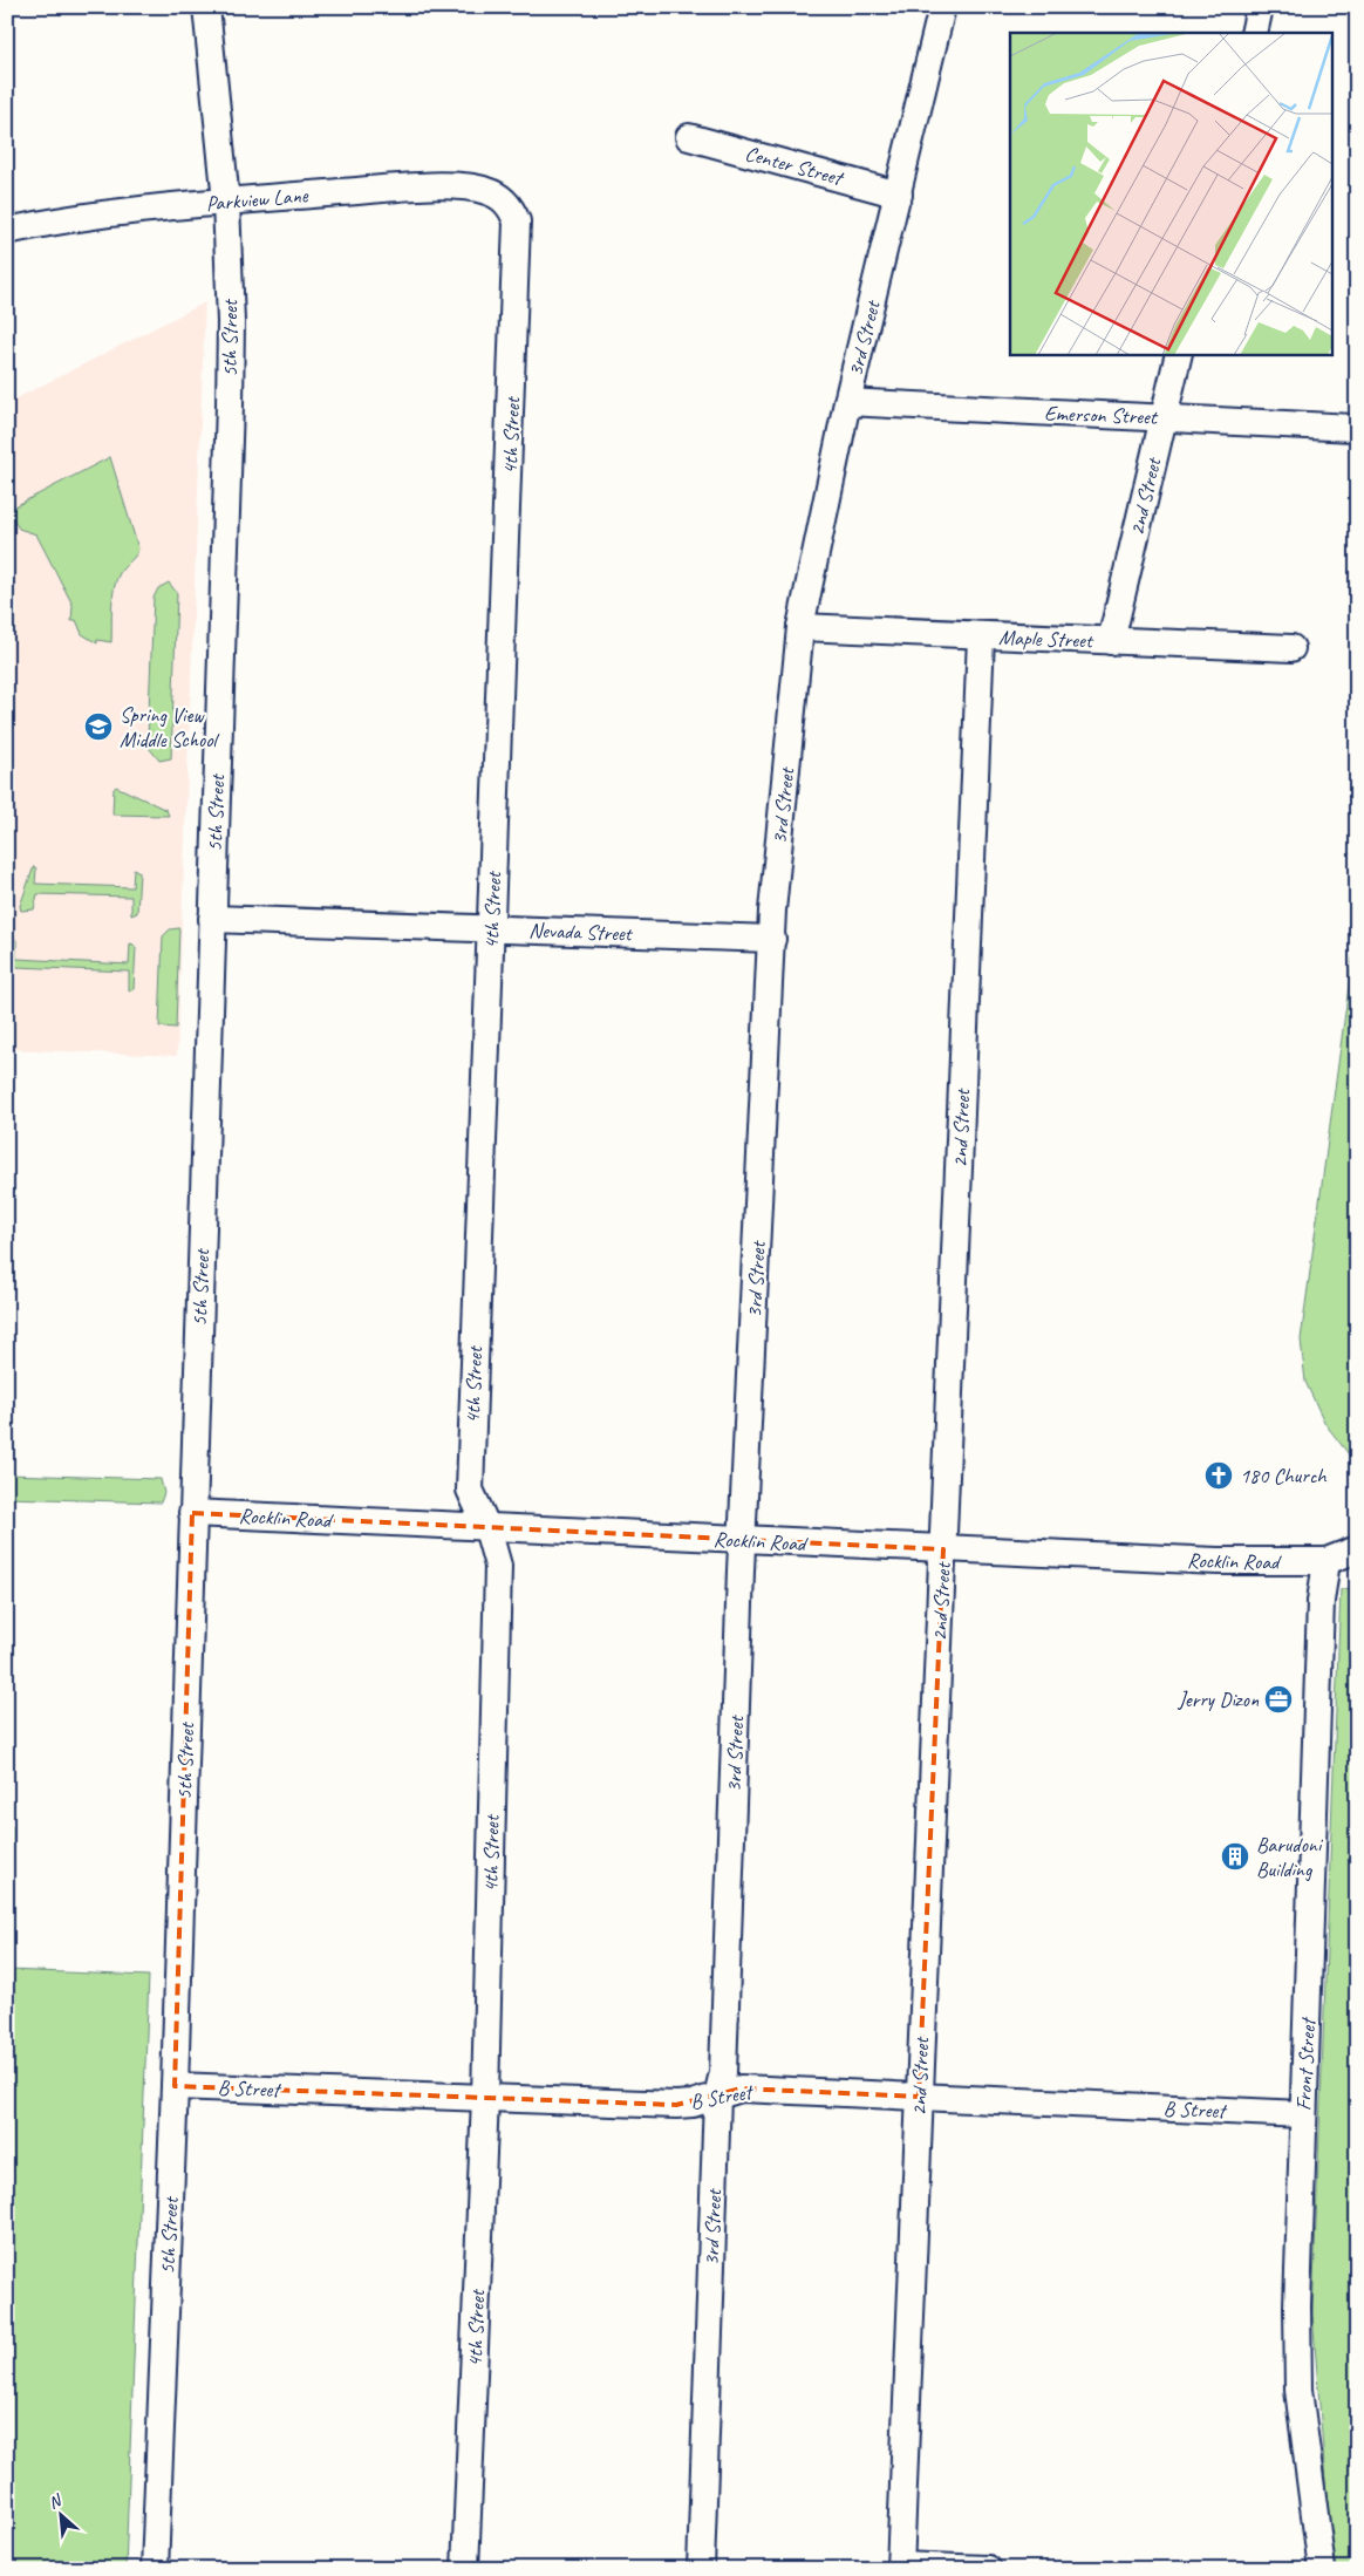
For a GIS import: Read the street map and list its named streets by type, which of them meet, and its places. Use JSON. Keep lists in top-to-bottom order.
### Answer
{
  "streets": {
    "street": [
      "Center Street",
      "Parkview Lane",
      "5th Street",
      "3rd Street",
      "Emerson Street",
      "4th Street",
      "2nd Street",
      "Maple Street",
      "Nevada Street",
      "Rocklin Road",
      "Front Street",
      "B Street"
    ]
  },
  "crossings": [
    ["Center Street", "3rd Street"],
    ["Parkview Lane", "5th Street"],
    ["Parkview Lane", "4th Street"],
    ["5th Street", "Nevada Street"],
    ["5th Street", "Rocklin Road"],
    ["5th Street", "B Street"],
    ["3rd Street", "Emerson Street"],
    ["3rd Street", "Maple Street"],
    ["3rd Street", "Nevada Street"],
    ["3rd Street", "Rocklin Road"],
    ["3rd Street", "B Street"],
    ["Emerson Street", "2nd Street"],
    ["4th Street", "Nevada Street"],
    ["4th Street", "Rocklin Road"],
    ["4th Street", "B Street"],
    ["2nd Street", "Maple Street"],
    ["2nd Street", "Rocklin Road"],
    ["2nd Street", "B Street"],
    ["Rocklin Road", "Front Street"],
    ["Front Street", "B Street"]
  ],
  "places": {
    "school or university": ["Spring View Middle School"],
    "church": ["180 Church"],
    "office": ["Jerry Dizon"],
    "building": ["Barudoni Building"]
  },
  "north": "top left"
}
